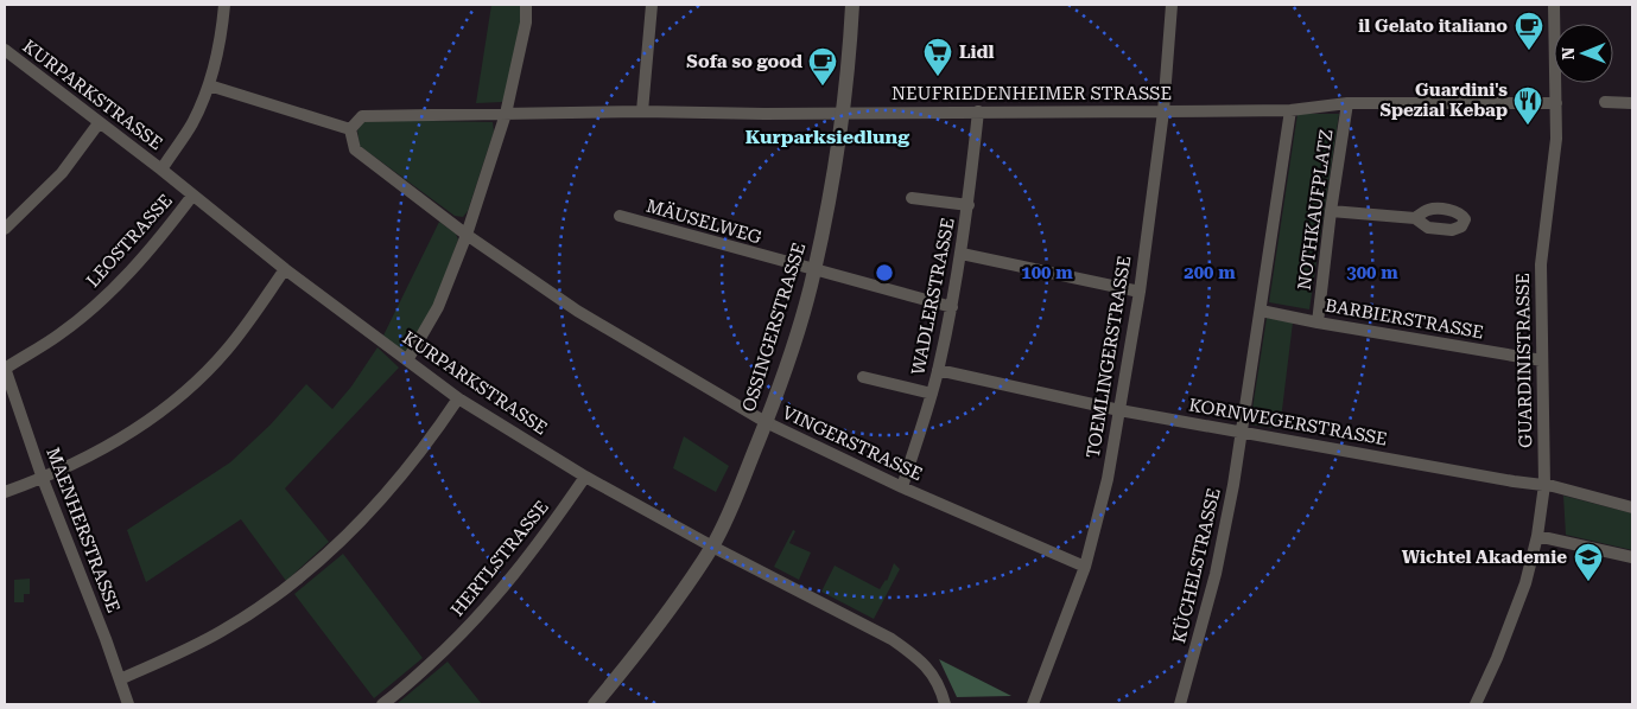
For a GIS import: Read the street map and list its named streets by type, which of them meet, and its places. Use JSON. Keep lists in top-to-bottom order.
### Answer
{
  "streets": {
    "street": [
      "NEUFRIEDENHEIMER STRASSE",
      "KURPARKSTRASSE",
      "NOTHKAUFPLATZ",
      "MÄUSELWEG",
      "LEOSTRASSE",
      "WADLERSTRASSE",
      "BARBIERSTRASSE",
      "OSSINGERSTRASSE",
      "TOEMLINGERSTRASSE",
      "GUARDINISTRASSE",
      "KORNWEGERSTRASSE",
      "VINGERSTRASSE",
      "MAENHERSTRASSE",
      "HERTLSTRASSE",
      "KÜCHELSTRASSE"
    ]
  },
  "crossings": [
    ["NEUFRIEDENHEIMER STRASSE", "NOTHKAUFPLATZ"],
    ["NEUFRIEDENHEIMER STRASSE", "WADLERSTRASSE"],
    ["NEUFRIEDENHEIMER STRASSE", "OSSINGERSTRASSE"],
    ["NEUFRIEDENHEIMER STRASSE", "TOEMLINGERSTRASSE"],
    ["NEUFRIEDENHEIMER STRASSE", "GUARDINISTRASSE"],
    ["NEUFRIEDENHEIMER STRASSE", "VINGERSTRASSE"],
    ["KURPARKSTRASSE", "LEOSTRASSE"],
    ["KURPARKSTRASSE", "OSSINGERSTRASSE"],
    ["KURPARKSTRASSE", "HERTLSTRASSE"],
    ["NOTHKAUFPLATZ", "BARBIERSTRASSE"],
    ["MÄUSELWEG", "WADLERSTRASSE"],
    ["MÄUSELWEG", "OSSINGERSTRASSE"],
    ["LEOSTRASSE", "MAENHERSTRASSE"],
    ["WADLERSTRASSE", "KORNWEGERSTRASSE"],
    ["WADLERSTRASSE", "VINGERSTRASSE"],
    ["BARBIERSTRASSE", "GUARDINISTRASSE"],
    ["OSSINGERSTRASSE", "VINGERSTRASSE"],
    ["TOEMLINGERSTRASSE", "KORNWEGERSTRASSE"],
    ["TOEMLINGERSTRASSE", "VINGERSTRASSE"],
    ["GUARDINISTRASSE", "KORNWEGERSTRASSE"],
    ["KORNWEGERSTRASSE", "KÜCHELSTRASSE"]
  ],
  "districts": ["Kurparksiedlung"],
  "places": {
    "cafe": ["il Gelato italiano", "Sofa so good"],
    "supermarket": ["Lidl"],
    "restaurant": ["Guardini's Spezial Kebap"],
    "school or university": ["Wichtel Akademie"]
  },
  "north": "left",
  "rings": ["100 m", "200 m", "300 m"]
}
